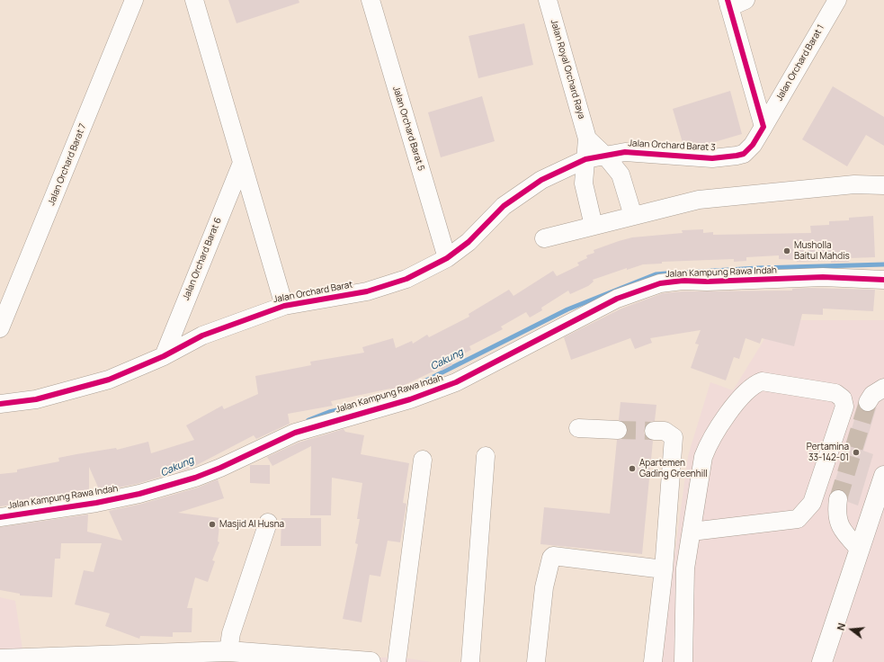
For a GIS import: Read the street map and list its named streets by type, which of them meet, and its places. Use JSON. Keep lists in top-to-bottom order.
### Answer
{
  "streets": {
    "street": [
      "Jalan Orchard Barat 1",
      "Jalan Royal Orchard Raya",
      "Jalan Orchard Barat 5",
      "Jalan Orchard Barat 3",
      "Jalan Orchard Barat 7",
      "Jalan Orchard Barat 6",
      "Jalan Kampung Rawa Indah",
      "Jalan Orchard Barat"
    ]
  },
  "crossings": [
    ["Jalan Orchard Barat 1", "Jalan Orchard Barat 3"],
    ["Jalan Royal Orchard Raya", "Jalan Orchard Barat 3"],
    ["Jalan Royal Orchard Raya", "Jalan Orchard Barat"],
    ["Jalan Orchard Barat 5", "Jalan Orchard Barat"],
    ["Jalan Orchard Barat 3", "Jalan Orchard Barat"],
    ["Jalan Orchard Barat 6", "Jalan Orchard Barat"]
  ],
  "water": ["Cakung"],
  "places": [
    "Musholla Baitul Mahdis",
    "Pertamina 33-142-01",
    "Apartemen Gading Greenhill",
    "Masjid Al Husna"
  ],
  "north": "left"
}
